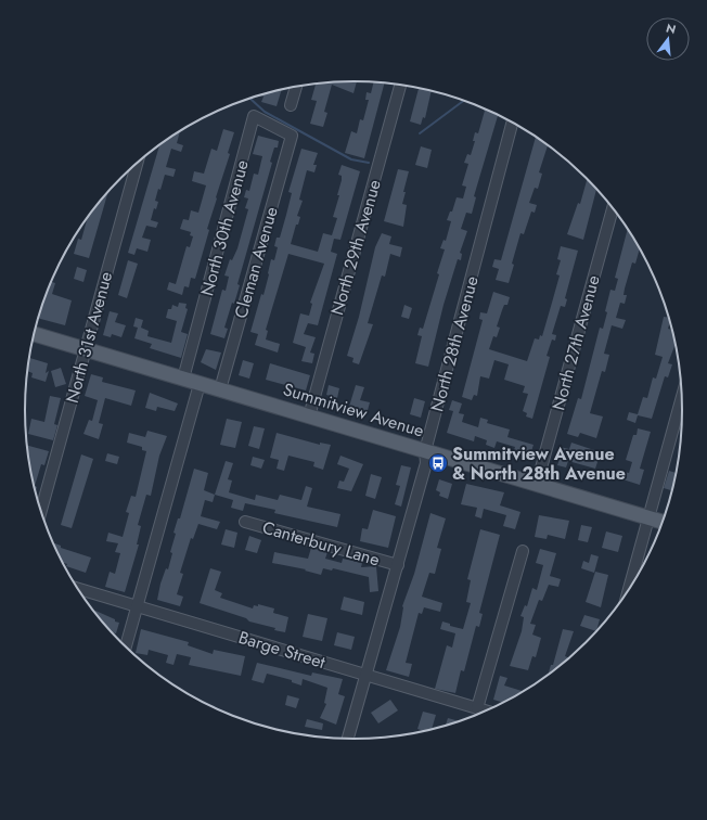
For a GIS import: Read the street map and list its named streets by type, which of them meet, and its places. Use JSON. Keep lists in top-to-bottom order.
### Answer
{
  "streets": {
    "main road": ["Summitview Avenue"],
    "street": [
      "North 30th Avenue",
      "North 29th Avenue",
      "Cleman Avenue",
      "North 31st Avenue",
      "North 27th Avenue",
      "North 28th Avenue",
      "Canterbury Lane",
      "Barge Street"
    ]
  },
  "crossings": [
    ["North 30th Avenue", "Cleman Avenue"],
    ["North 30th Avenue", "Summitview Avenue"],
    ["North 29th Avenue", "Summitview Avenue"],
    ["Cleman Avenue", "Summitview Avenue"],
    ["North 31st Avenue", "Summitview Avenue"],
    ["North 27th Avenue", "Summitview Avenue"],
    ["North 28th Avenue", "Summitview Avenue"],
    ["North 28th Avenue", "Canterbury Lane"],
    ["North 28th Avenue", "Barge Street"]
  ],
  "places": {
    "bus stop": ["Summitview Avenue & North 28th Avenue"]
  },
  "north": "top"
}
